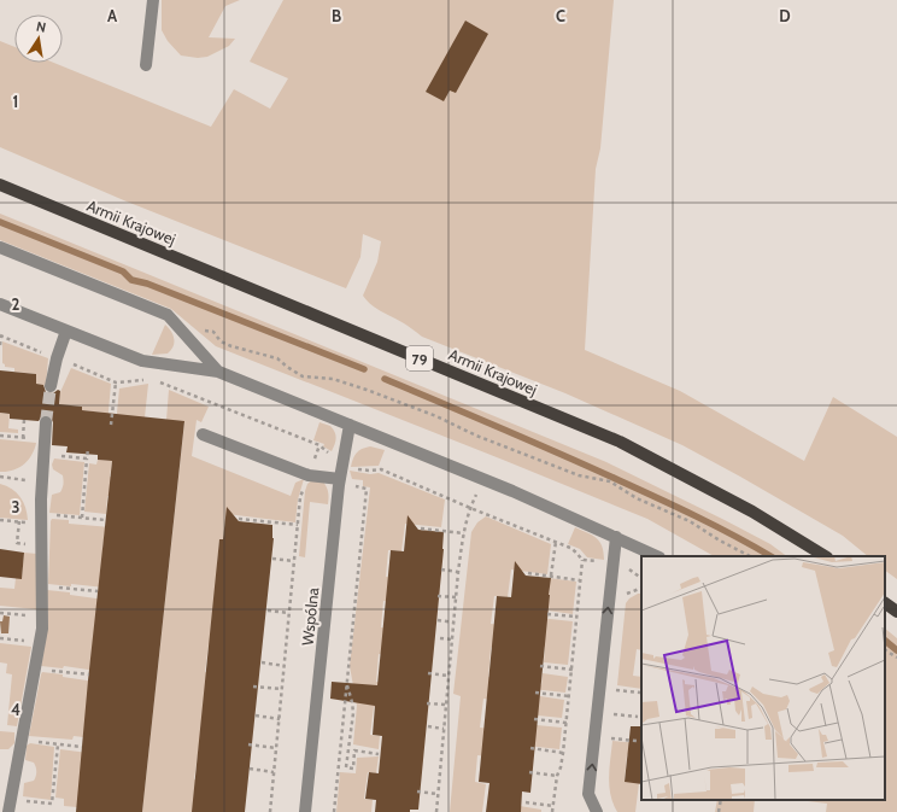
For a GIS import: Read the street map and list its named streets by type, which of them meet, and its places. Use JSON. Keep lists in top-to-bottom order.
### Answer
{
  "streets": {
    "main road": ["Armii Krajowej", "79"],
    "street": ["Wspólna"]
  },
  "north": "top",
  "grid": {
    "columns": [
      "A",
      "B",
      "C",
      "D"
    ],
    "rows": [
      "1",
      "2",
      "3",
      "4"
    ]
  }
}
